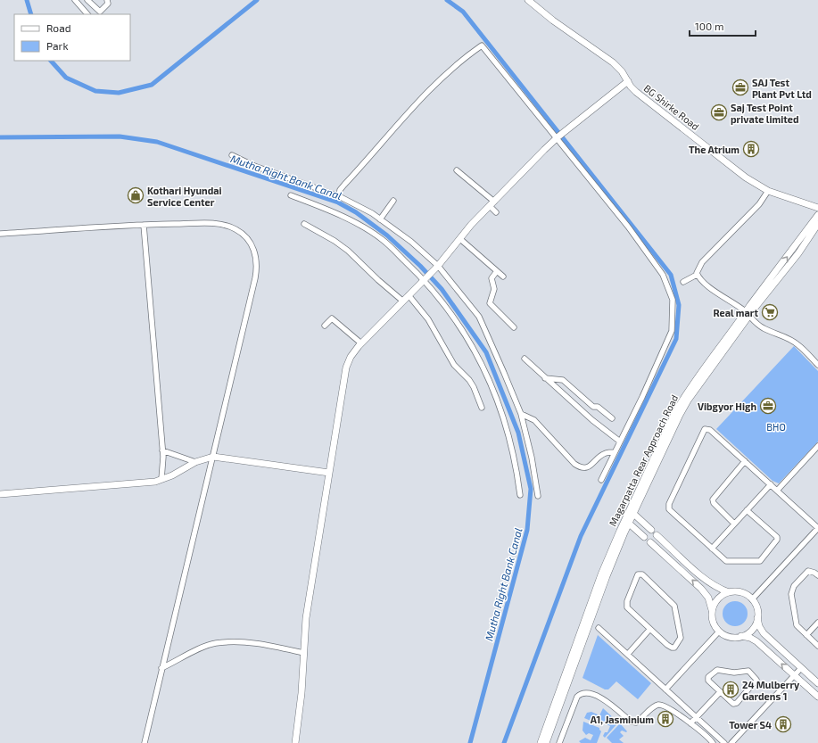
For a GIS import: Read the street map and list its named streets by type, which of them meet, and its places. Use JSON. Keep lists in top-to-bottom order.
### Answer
{
  "streets": {
    "street": ["BG Shirke Road", "Magarpatta Rear Approach Road"]
  },
  "water": ["Mutha Right Bank Canal"],
  "parks": ["BHO"],
  "places": {
    "office": ["SAJ Test Plant Pvt Ltd", "Saj Test Point private limited", "Vibgyor High"],
    "building": [
      "The Atrium",
      "24 Mulberry Gardens 1",
      "A1, Jasminium",
      "Tower S4"
    ],
    "shop": ["Kothari Hyundai Service Center"],
    "supermarket": ["Real mart"]
  },
  "legend": ["Road", "Park"],
  "scale_bar": "100 m"
}
